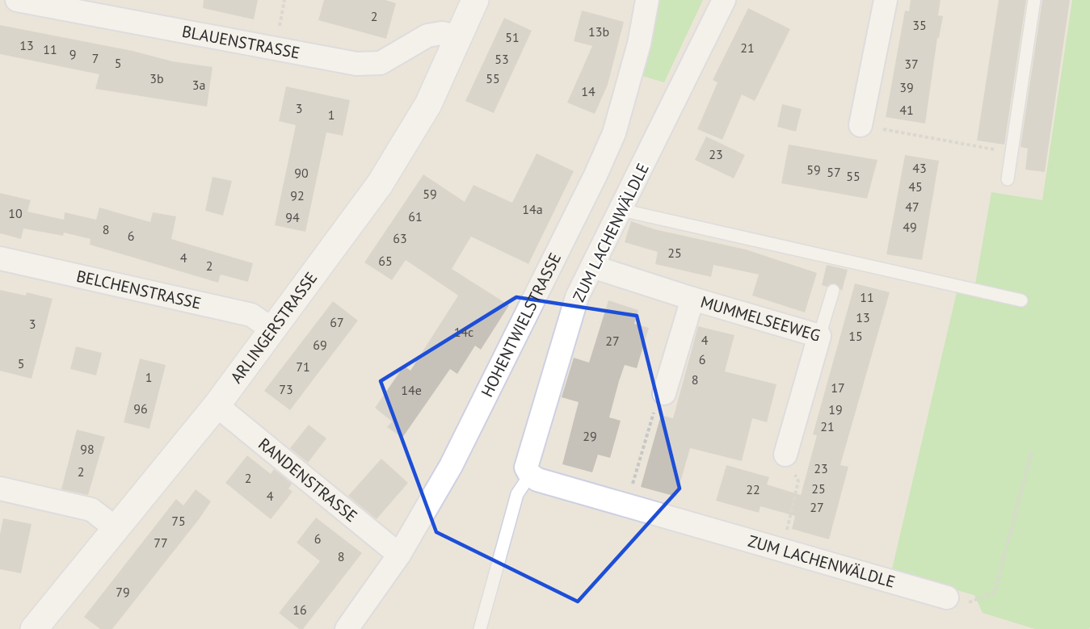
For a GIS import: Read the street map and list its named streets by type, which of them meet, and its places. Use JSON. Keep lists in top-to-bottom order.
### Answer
{
  "streets": {
    "main road": ["ARLINGERSTRASSE"],
    "street": [
      "BLAUENSTRASSE",
      "ZUM LACHENWÄLDLE",
      "BELCHENSTRASSE",
      "MUMMELSEEWEG",
      "HOHENTWIELSTRASSE",
      "RANDENSTRASSE"
    ]
  },
  "crossings": [
    ["BLAUENSTRASSE", "ARLINGERSTRASSE"],
    ["ZUM LACHENWÄLDLE", "MUMMELSEEWEG"],
    ["BELCHENSTRASSE", "ARLINGERSTRASSE"],
    ["HOHENTWIELSTRASSE", "RANDENSTRASSE"],
    ["ARLINGERSTRASSE", "RANDENSTRASSE"]
  ],
  "house_numbers": [
    "2",
    "35",
    "13b",
    "51",
    "13",
    "21",
    "11",
    "9",
    "7",
    "53",
    "5",
    "37",
    "3b",
    "55",
    "3a",
    "39",
    "14",
    "3",
    "41",
    "1",
    "23",
    "43",
    "59",
    "57",
    "90",
    "55",
    "45",
    "59",
    "92",
    "47",
    "14a",
    "10",
    "61",
    "94",
    "49",
    "8",
    "6",
    "63",
    "25",
    "4",
    "65",
    "2",
    "11",
    "13",
    "67",
    "3",
    "14c",
    "15",
    "4",
    "27",
    "69",
    "6",
    "5",
    "71",
    "1",
    "8",
    "17",
    "73",
    "14e",
    "96",
    "19",
    "21",
    "29",
    "98",
    "23",
    "2",
    "2",
    "25",
    "22",
    "4",
    "27",
    "75",
    "6",
    "77",
    "8",
    "79",
    "16"
  ]
}
